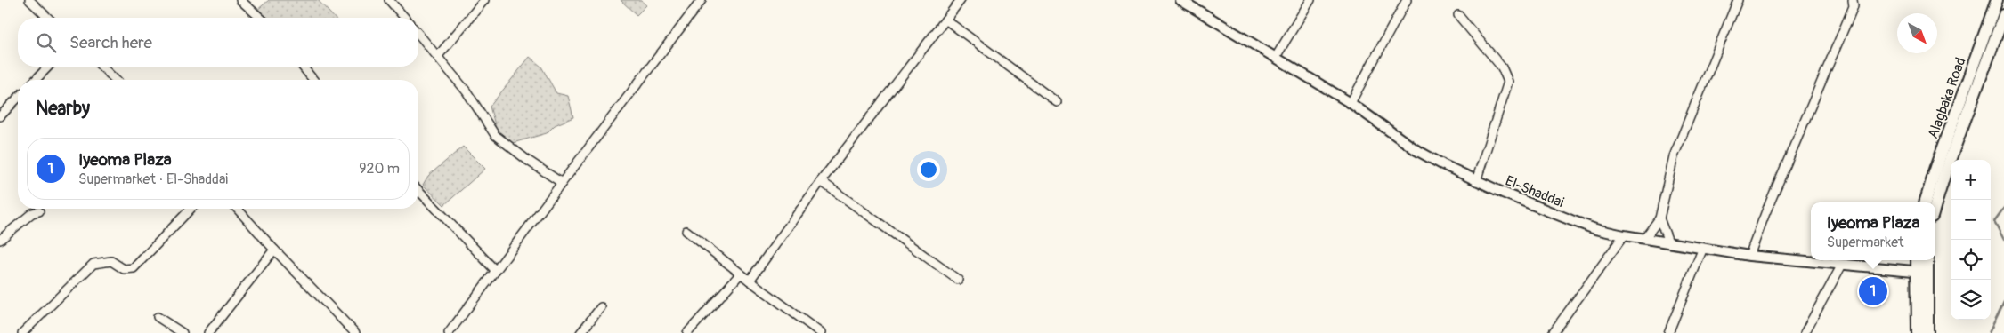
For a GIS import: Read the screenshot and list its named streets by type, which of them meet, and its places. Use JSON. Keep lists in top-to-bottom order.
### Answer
{
  "streets": {
    "main road": ["Alagbaka Road"],
    "street": ["El-Shaddai"]
  },
  "north": "bottom right",
  "page": {
    "search": "Search here",
    "heading": "Nearby",
    "list": [
      {
        "mark": "1",
        "name": "Iyeoma Plaza",
        "note": "Supermarket · El-Shaddai",
        "value": "920 m"
      }
    ],
    "map_buttons": ["+", "−"],
    "popup": ["Iyeoma Plaza", "Supermarket"],
    "pins": "1"
  }
}
